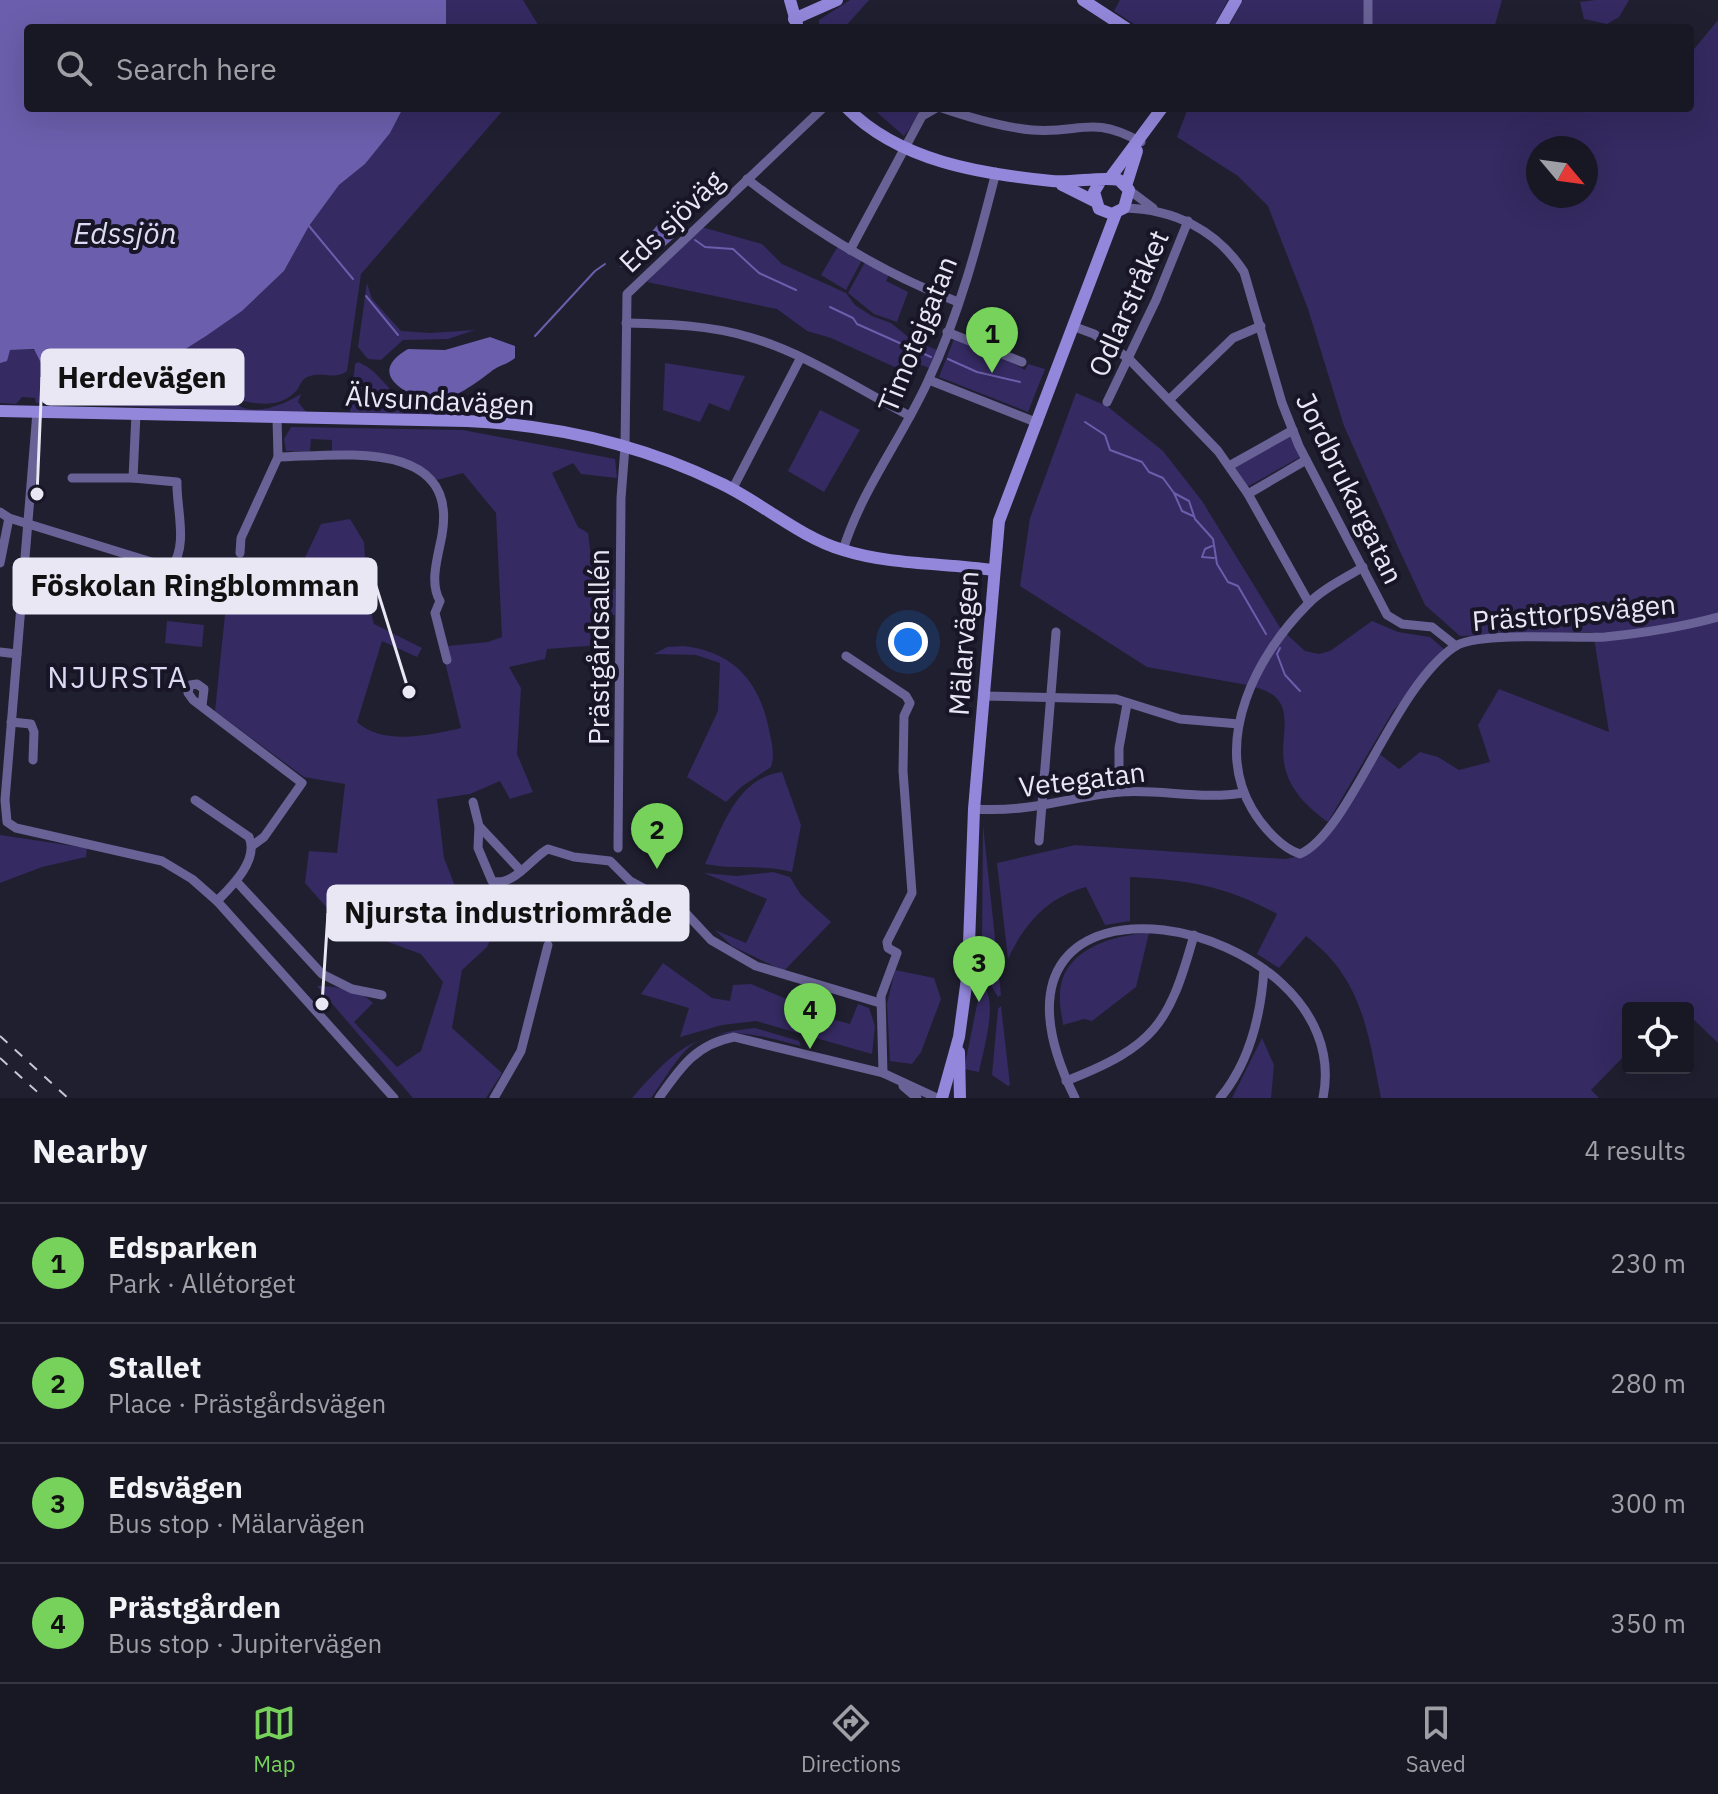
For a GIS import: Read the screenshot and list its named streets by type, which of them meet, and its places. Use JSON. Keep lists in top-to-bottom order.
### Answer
{
  "streets": {
    "main road": ["Älvsundavägen", "Mälarvägen"],
    "street": [
      "Eds sjöväg",
      "Odlarstråket",
      "Timotejgatan",
      "Jordbrukargatan",
      "Prästtorpsvägen",
      "Prästgårdsallén",
      "Vetegatan"
    ]
  },
  "crossings": [
    ["Eds sjöväg", "Älvsundavägen"],
    ["Eds sjöväg", "Prästgårdsallén"],
    ["Odlarstråket", "Jordbrukargatan"],
    ["Timotejgatan", "Älvsundavägen"],
    ["Älvsundavägen", "Mälarvägen"],
    ["Älvsundavägen", "Prästgårdsallén"],
    ["Jordbrukargatan", "Prästtorpsvägen"],
    ["Jordbrukargatan", "Mälarvägen"],
    ["Prästtorpsvägen", "Vetegatan"],
    ["Mälarvägen", "Vetegatan"]
  ],
  "districts": ["NJURSTA"],
  "water": ["Edssjön"],
  "places": ["Herdevägen", "Föskolan Ringblomman", "Njursta industriområde"],
  "north": "bottom right",
  "page": {
    "search": "Search here",
    "pins": [
      "1",
      "2",
      "3",
      "4"
    ],
    "heading": ["Nearby", "4 results"],
    "list": [
      {
        "mark": "1",
        "name": "Edsparken",
        "note": "Park · Allétorget",
        "value": "230 m"
      },
      {
        "mark": "2",
        "name": "Stallet",
        "note": "Place · Prästgårdsvägen",
        "value": "280 m"
      },
      {
        "mark": "3",
        "name": "Edsvägen",
        "note": "Bus stop · Mälarvägen",
        "value": "300 m"
      },
      {
        "mark": "4",
        "name": "Prästgården",
        "note": "Bus stop · Jupitervägen",
        "value": "350 m"
      }
    ],
    "nav": ["Map", "Directions", "Saved"]
  }
}
